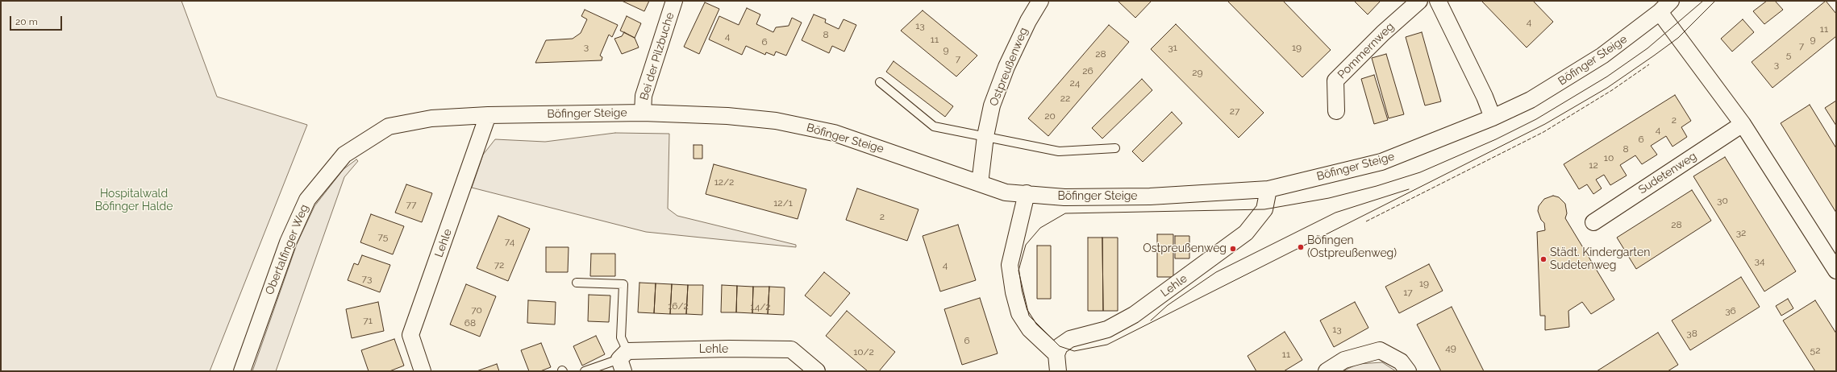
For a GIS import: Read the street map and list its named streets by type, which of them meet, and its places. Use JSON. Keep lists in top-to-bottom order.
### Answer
{
  "streets": {
    "street": [
      "Pommernweg",
      "Bei der Pilzbuche",
      "Böfinger Steige",
      "Ostpreußenweg",
      "Sudetenweg",
      "Lehle",
      "Obertalfinger Weg"
    ]
  },
  "crossings": [
    ["Bei der Pilzbuche", "Böfinger Steige"],
    ["Böfinger Steige", "Ostpreußenweg"],
    ["Böfinger Steige", "Lehle"],
    ["Böfinger Steige", "Obertalfinger Weg"],
    ["Lehle", "Obertalfinger Weg"]
  ],
  "parks": ["Hospitalwald Böfinger Halde"],
  "places": ["Böfingen (Ostpreußenweg)", "Ostpreußenweg", "Städt. Kindergarten Sudetenweg"],
  "house_numbers": [
    "4",
    "13",
    "11",
    "8",
    "4",
    "11",
    "9",
    "6",
    "7",
    "3",
    "31",
    "19",
    "9",
    "28",
    "5",
    "7",
    "3",
    "26",
    "29",
    "24",
    "22",
    "27",
    "20",
    "2",
    "4",
    "6",
    "8",
    "10",
    "12",
    "12/2",
    "30",
    "12/1",
    "77",
    "2",
    "28",
    "32",
    "75",
    "74",
    "34",
    "72",
    "4",
    "73",
    "19",
    "17",
    "16/2",
    "14/2",
    "70",
    "36",
    "71",
    "68",
    "13",
    "38",
    "6",
    "49",
    "52",
    "10/2",
    "11"
  ],
  "scale_bar": "20 m"
}
